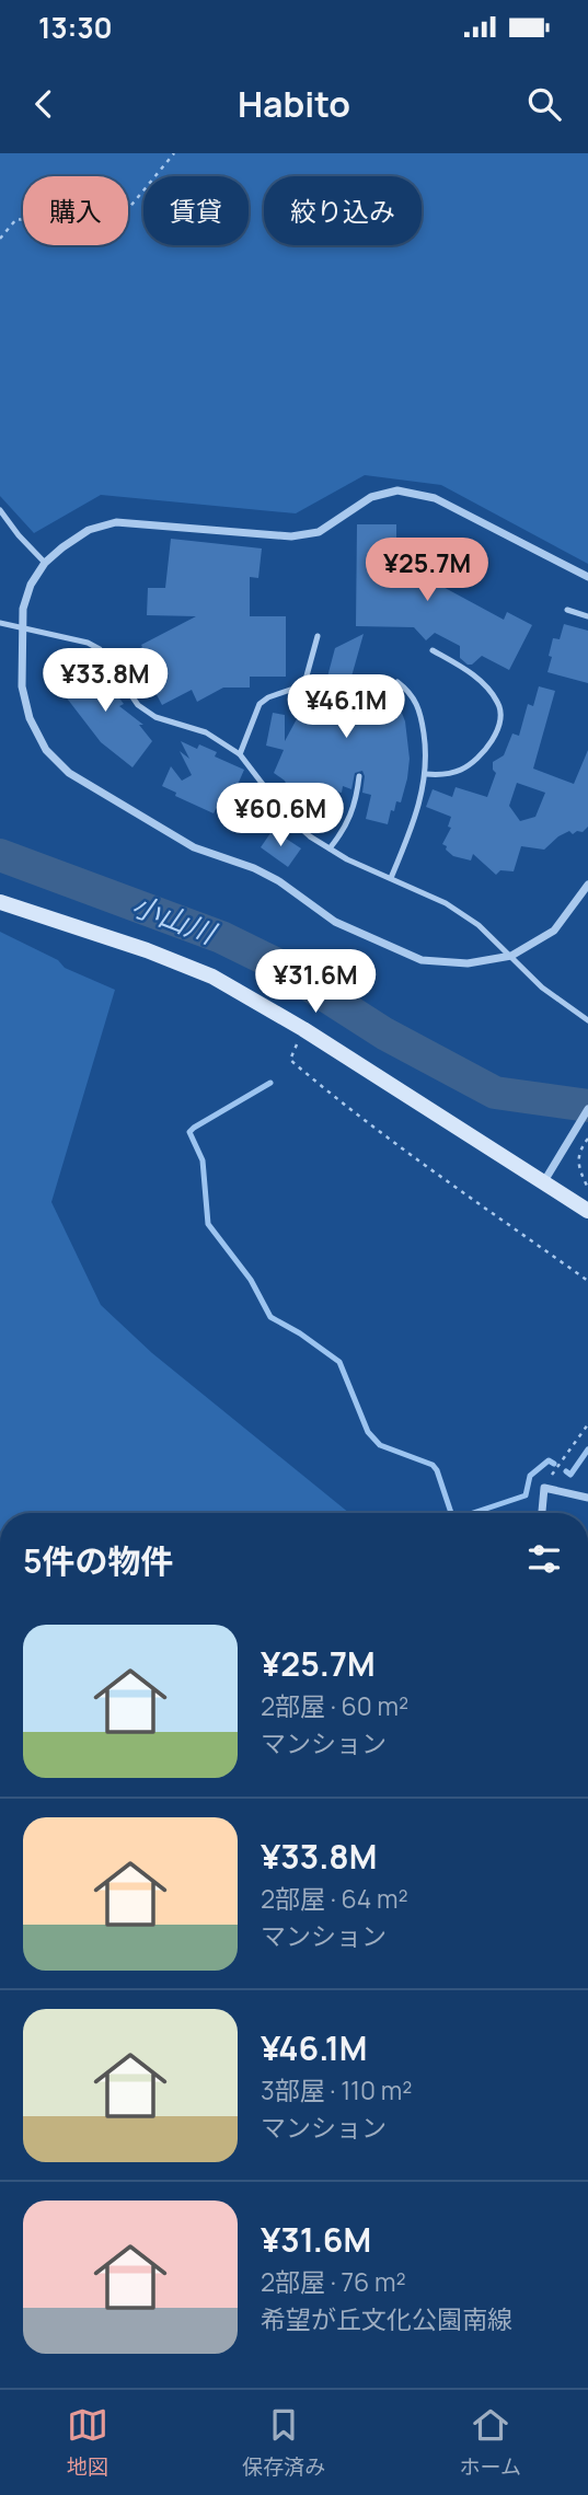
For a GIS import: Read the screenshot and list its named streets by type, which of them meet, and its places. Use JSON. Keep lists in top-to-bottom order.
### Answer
{
  "water": ["小山川"],
  "page": {
    "status": "13:30",
    "header": "Habito",
    "chip": ["購入", "賃貸", "絞り込み"],
    "price": [
      "¥25.7M",
      "¥33.8M",
      "¥46.1M",
      "¥60.6M",
      "¥31.6M"
    ],
    "heading": "5件の物件",
    "list": [
      {
        "name": "¥25.7M",
        "note": "2部屋 · 60 m² · マンション"
      },
      {
        "name": "¥33.8M",
        "note": "2部屋 · 64 m² · マンション"
      },
      {
        "name": "¥46.1M",
        "note": "3部屋 · 110 m² · マンション"
      },
      {
        "name": "¥31.6M",
        "note": "2部屋 · 76 m² · 希望が丘文化公園南線"
      }
    ],
    "tabs": ["地図", "保存済み", "ホーム"]
  }
}
